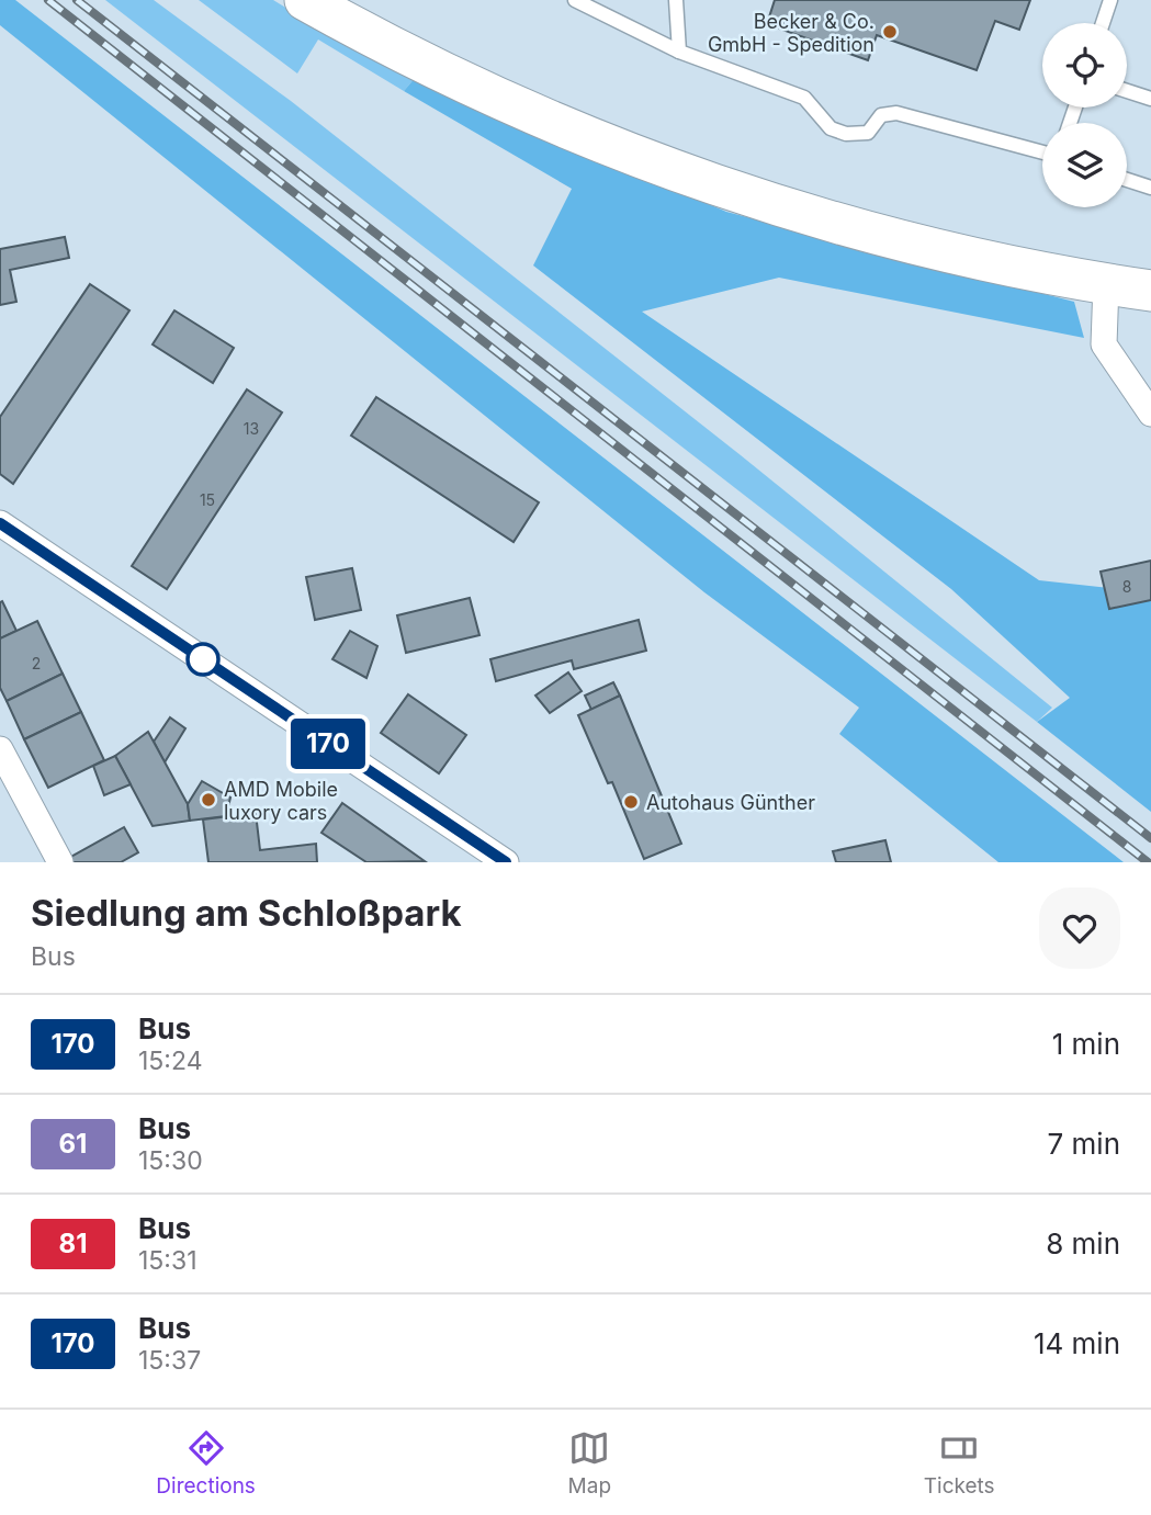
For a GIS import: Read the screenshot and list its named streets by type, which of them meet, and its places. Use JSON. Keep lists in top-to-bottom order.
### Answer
{
  "places": ["Becker & Co. GmbH - Spedition", "AMD Mobile luxory cars", "Autohaus Günther"],
  "lines": ["bus line 170"],
  "house_numbers": [
    "13",
    "15",
    "8",
    "2"
  ],
  "page": {
    "on_map": "170",
    "heading": ["Siedlung am Schloßpark", "Bus"],
    "list": [
      {
        "mark": "170",
        "name": "Bus",
        "note": "15:24",
        "value": "1 min"
      },
      {
        "mark": "61",
        "name": "Bus",
        "note": "15:30",
        "value": "7 min"
      },
      {
        "mark": "81",
        "name": "Bus",
        "note": "15:31",
        "value": "8 min"
      },
      {
        "mark": "170",
        "name": "Bus",
        "note": "15:37",
        "value": "14 min"
      }
    ],
    "tabs": ["Directions", "Map", "Tickets"]
  }
}
